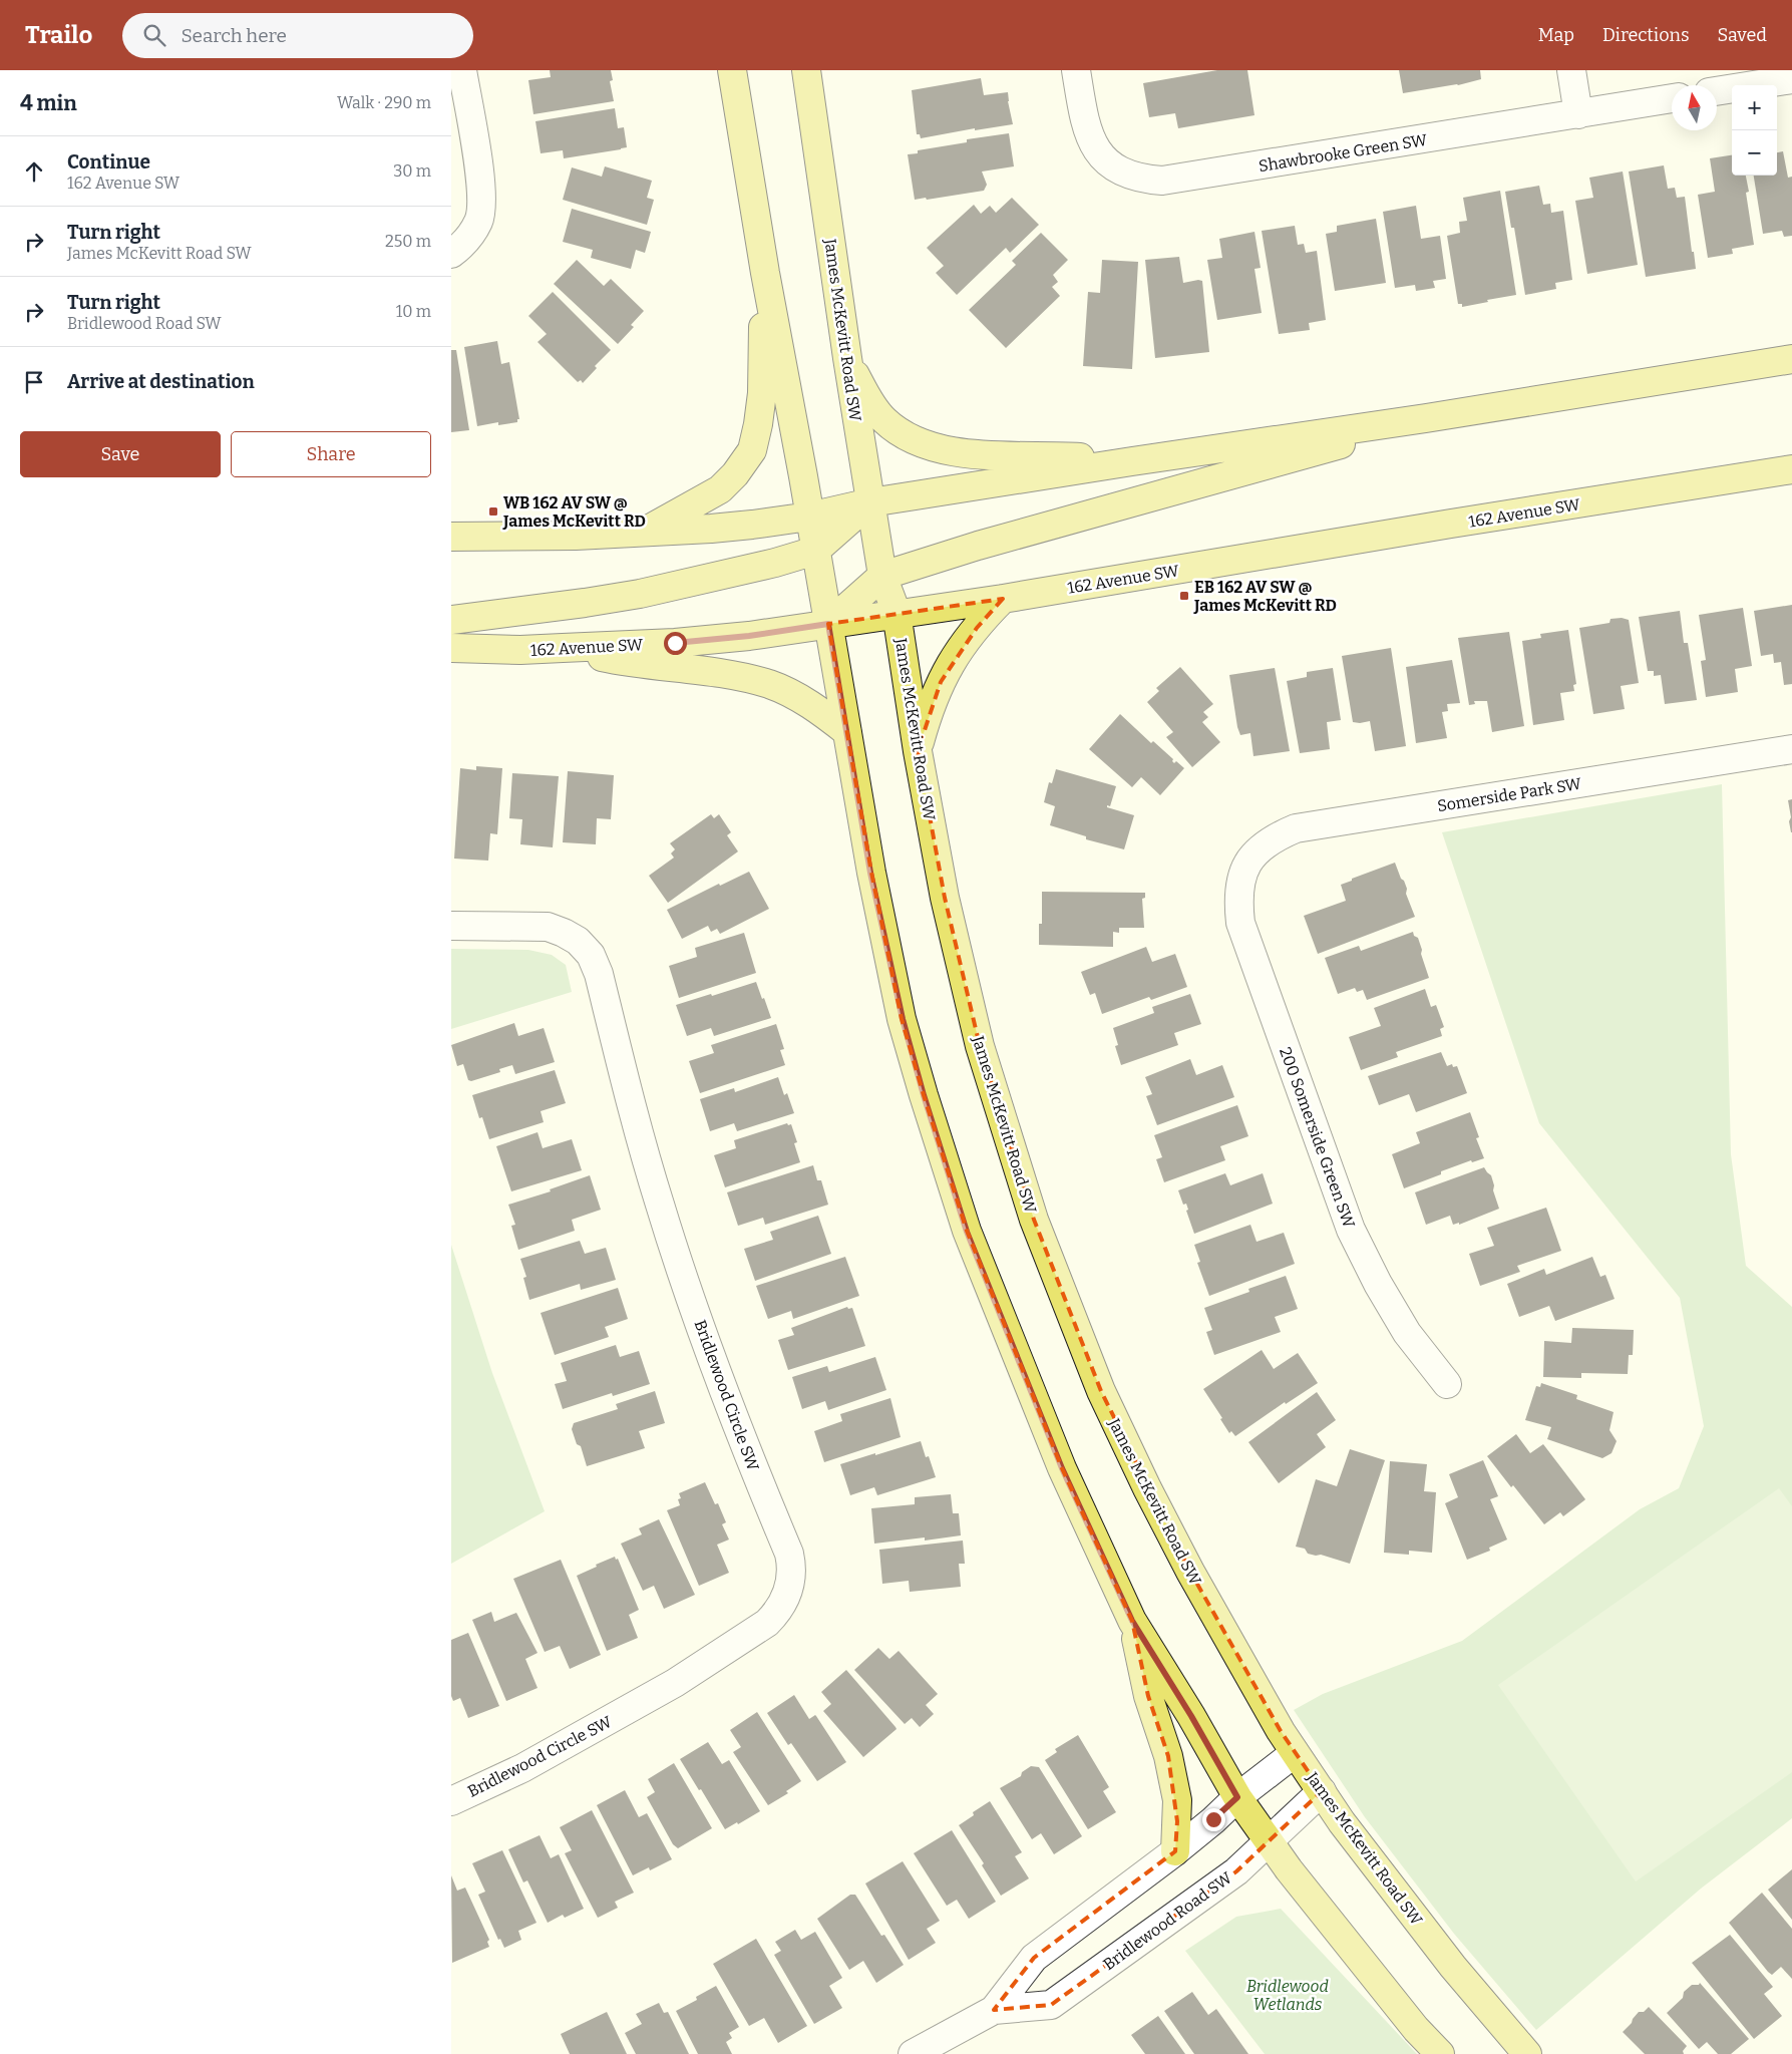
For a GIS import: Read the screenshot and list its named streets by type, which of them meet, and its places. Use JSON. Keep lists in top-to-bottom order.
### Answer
{
  "streets": {
    "main road": ["James McKevitt Road SW", "162 Avenue SW"],
    "street": [
      "Shawbrooke Green SW",
      "Somerside Park SW",
      "200 Somerside Green SW",
      "Bridlewood Circle SW",
      "Bridlewood Road SW"
    ]
  },
  "crossings": [
    ["James McKevitt Road SW", "162 Avenue SW"],
    ["James McKevitt Road SW", "Bridlewood Road SW"],
    ["Somerside Park SW", "200 Somerside Green SW"]
  ],
  "parks": ["Bridlewood Wetlands"],
  "places": {
    "transit": ["WB 162 AV SW @ James McKevitt RD", "EB 162 AV SW @ James McKevitt RD"]
  },
  "north": "top",
  "page": {
    "header": "Trailo",
    "search": "Search here",
    "nav": ["Map", "Directions", "Saved"],
    "heading": ["4 min", "Walk · 290 m"],
    "map_buttons": ["+", "−"],
    "list": [
      ["Continue", "162 Avenue SW", "30 m"],
      ["Turn right", "James McKevitt Road SW", "250 m"],
      ["Turn right", "Bridlewood Road SW", "10 m"],
      "Arrive at destination"
    ],
    "buttons": ["Save", "Share"]
  }
}
